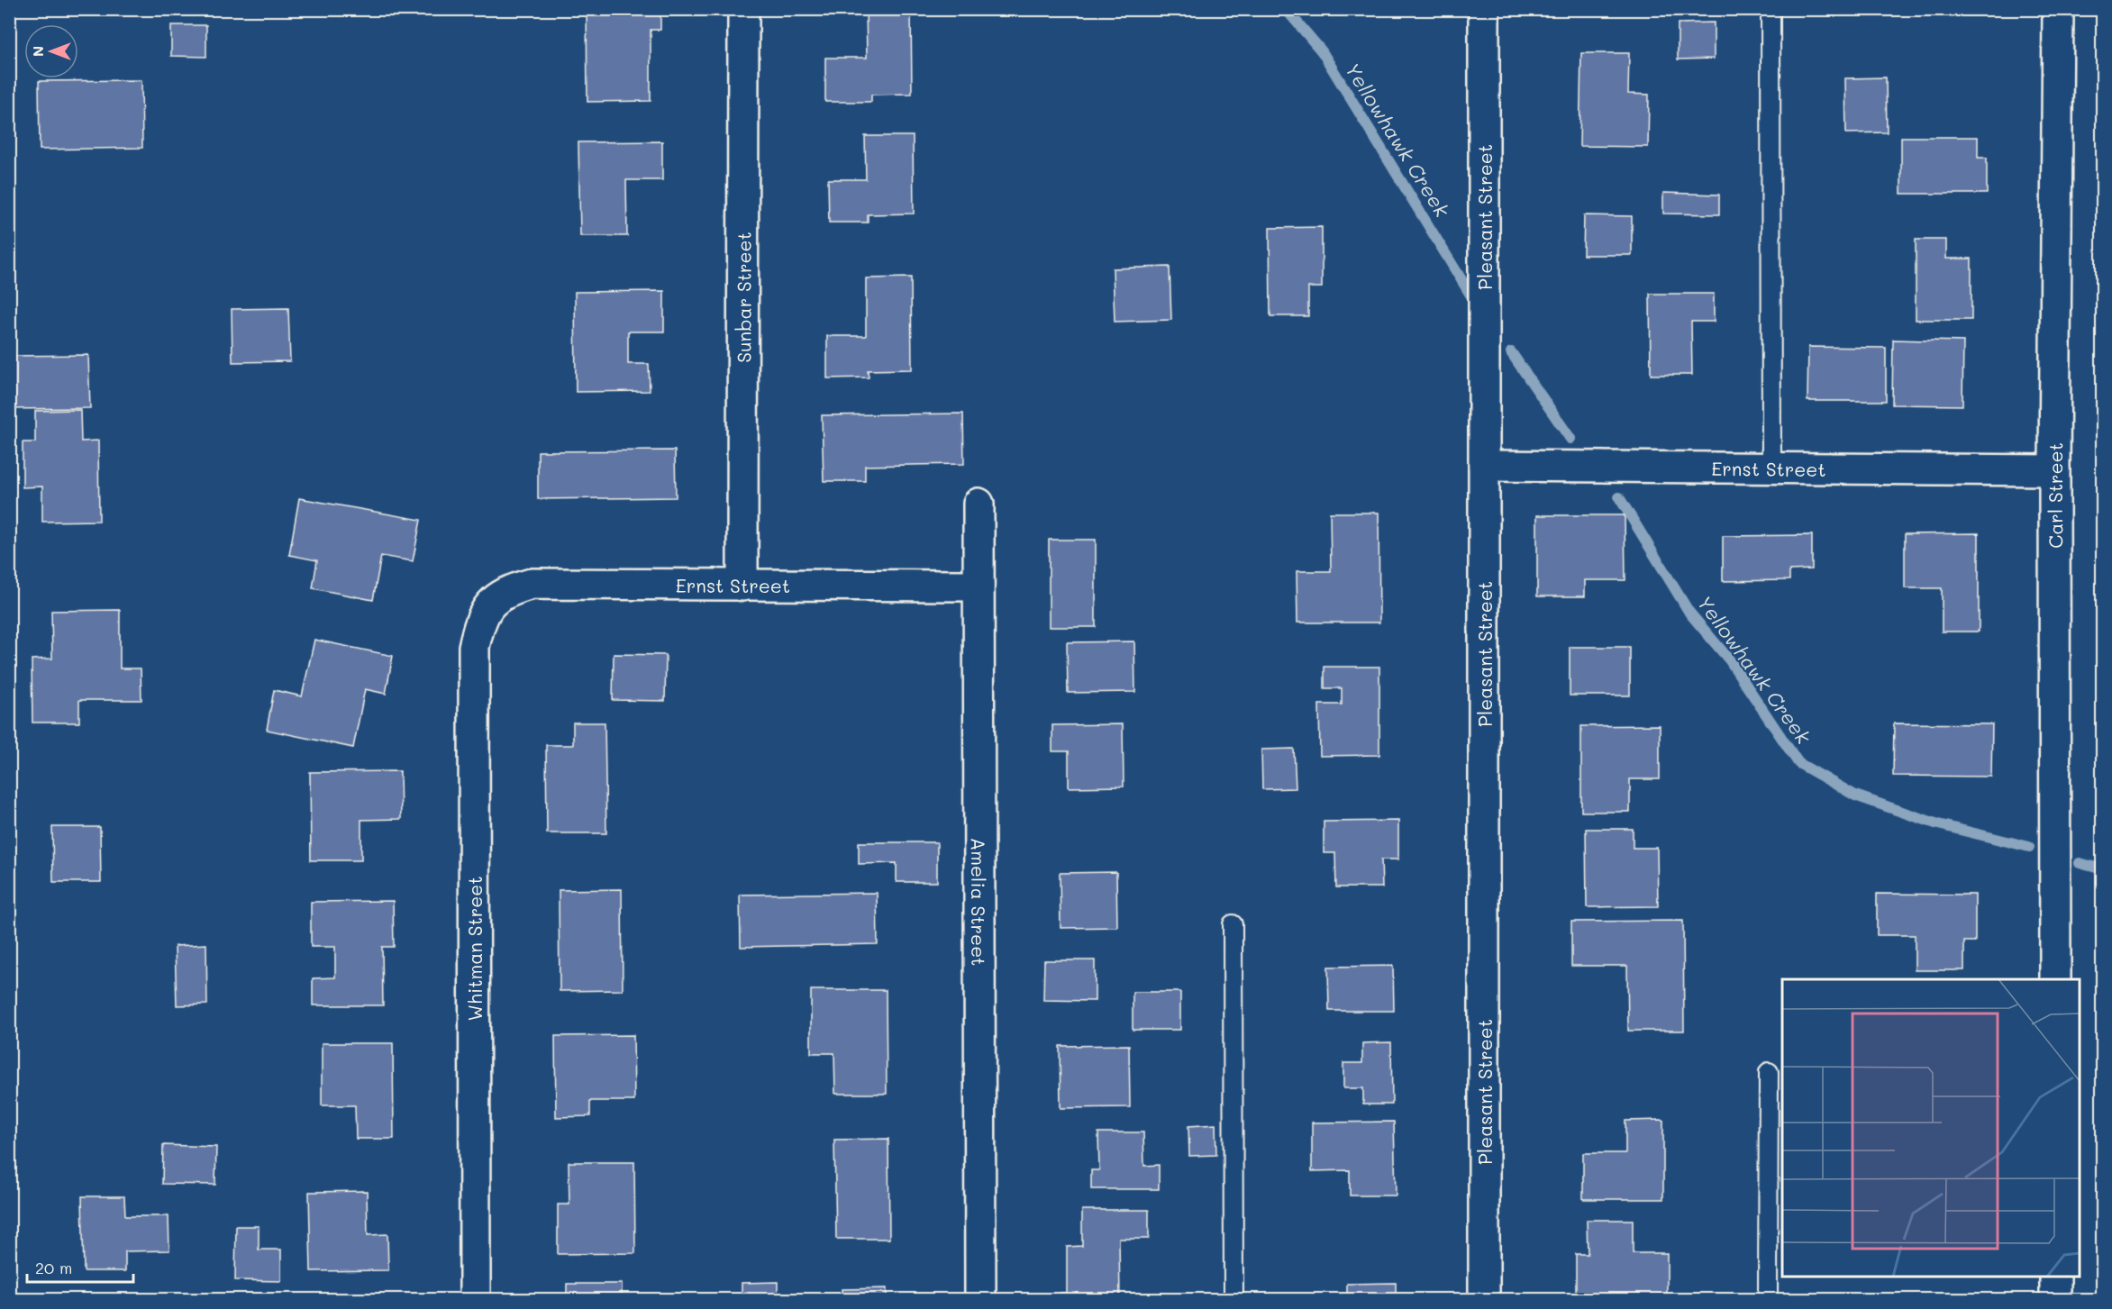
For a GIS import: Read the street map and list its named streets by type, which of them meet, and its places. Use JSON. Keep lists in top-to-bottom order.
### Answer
{
  "streets": {
    "street": [
      "Pleasant Street",
      "Sunbar Street",
      "Ernst Street",
      "Carl Street",
      "Amelia Street",
      "Whitman Street"
    ]
  },
  "crossings": [
    ["Pleasant Street", "Ernst Street"],
    ["Sunbar Street", "Ernst Street"],
    ["Ernst Street", "Carl Street"],
    ["Ernst Street", "Amelia Street"],
    ["Ernst Street", "Whitman Street"]
  ],
  "water": ["Yellowhawk Creek"],
  "scale_bar": "20 m",
  "north": "left"
}
